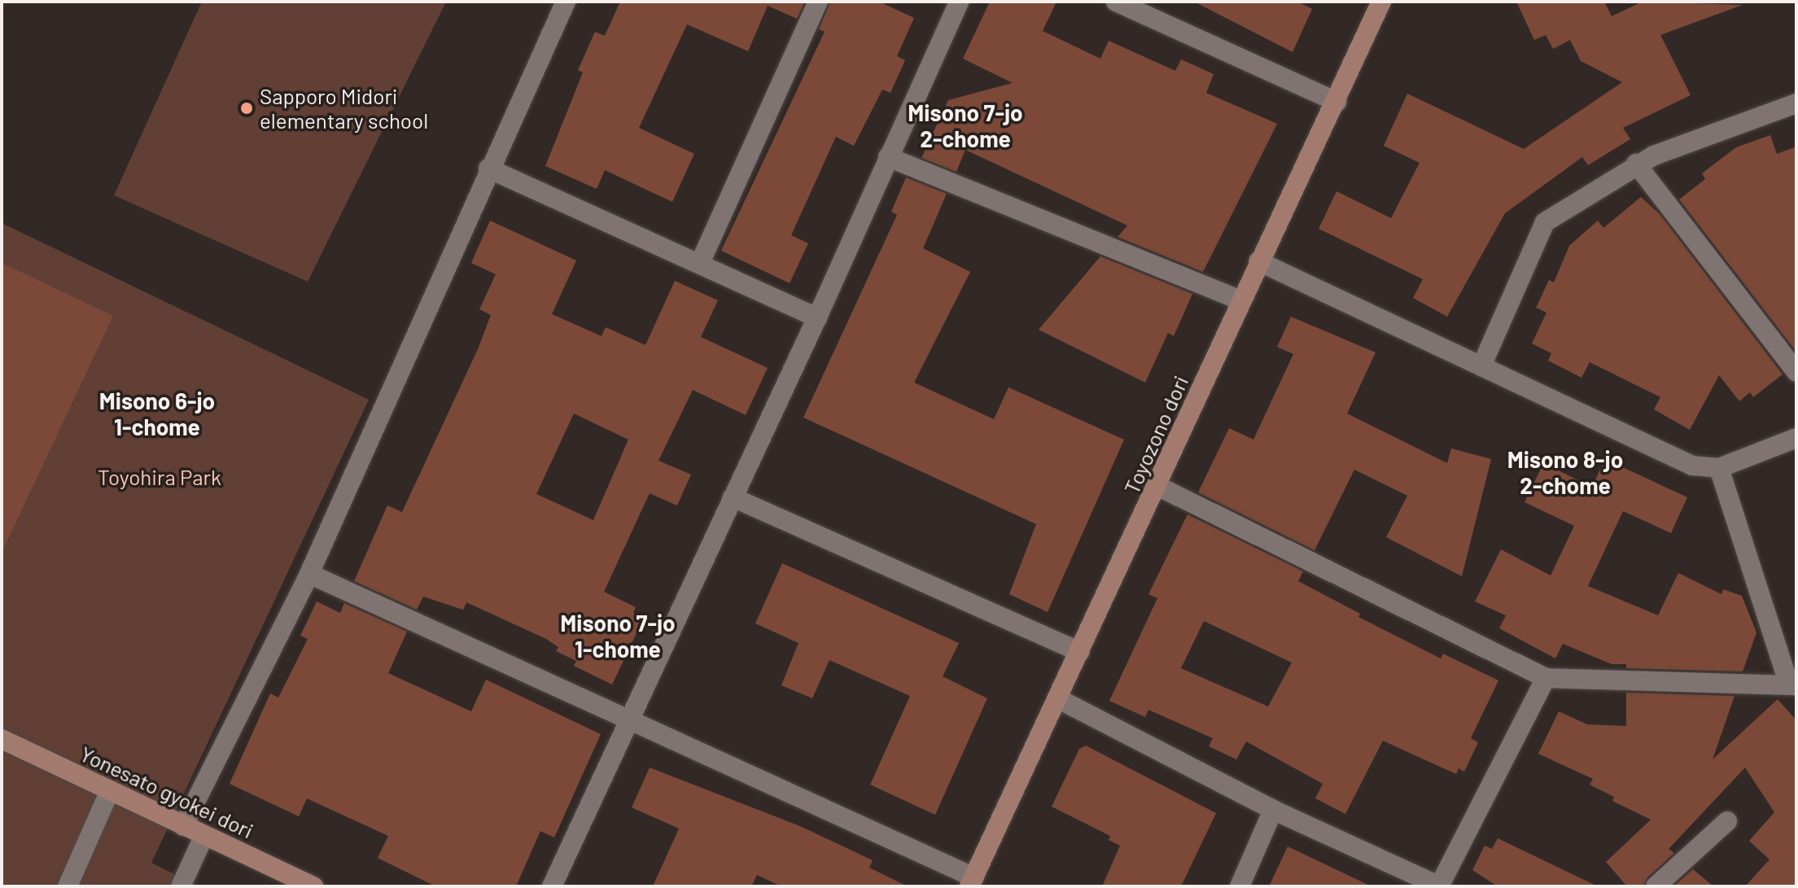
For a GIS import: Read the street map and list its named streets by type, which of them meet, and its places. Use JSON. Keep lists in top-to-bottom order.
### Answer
{
  "streets": {
    "street": ["Toyozono dori", "Yonesato gyokei dori"]
  },
  "districts": [
    "Misono 7-jo 2-chome",
    "Misono 6-jo 1-chome",
    "Misono 8-jo 2-chome",
    "Misono 7-jo 1-chome"
  ],
  "parks": ["Toyohira Park"],
  "places": ["Sapporo Midori elementary school"]
}
